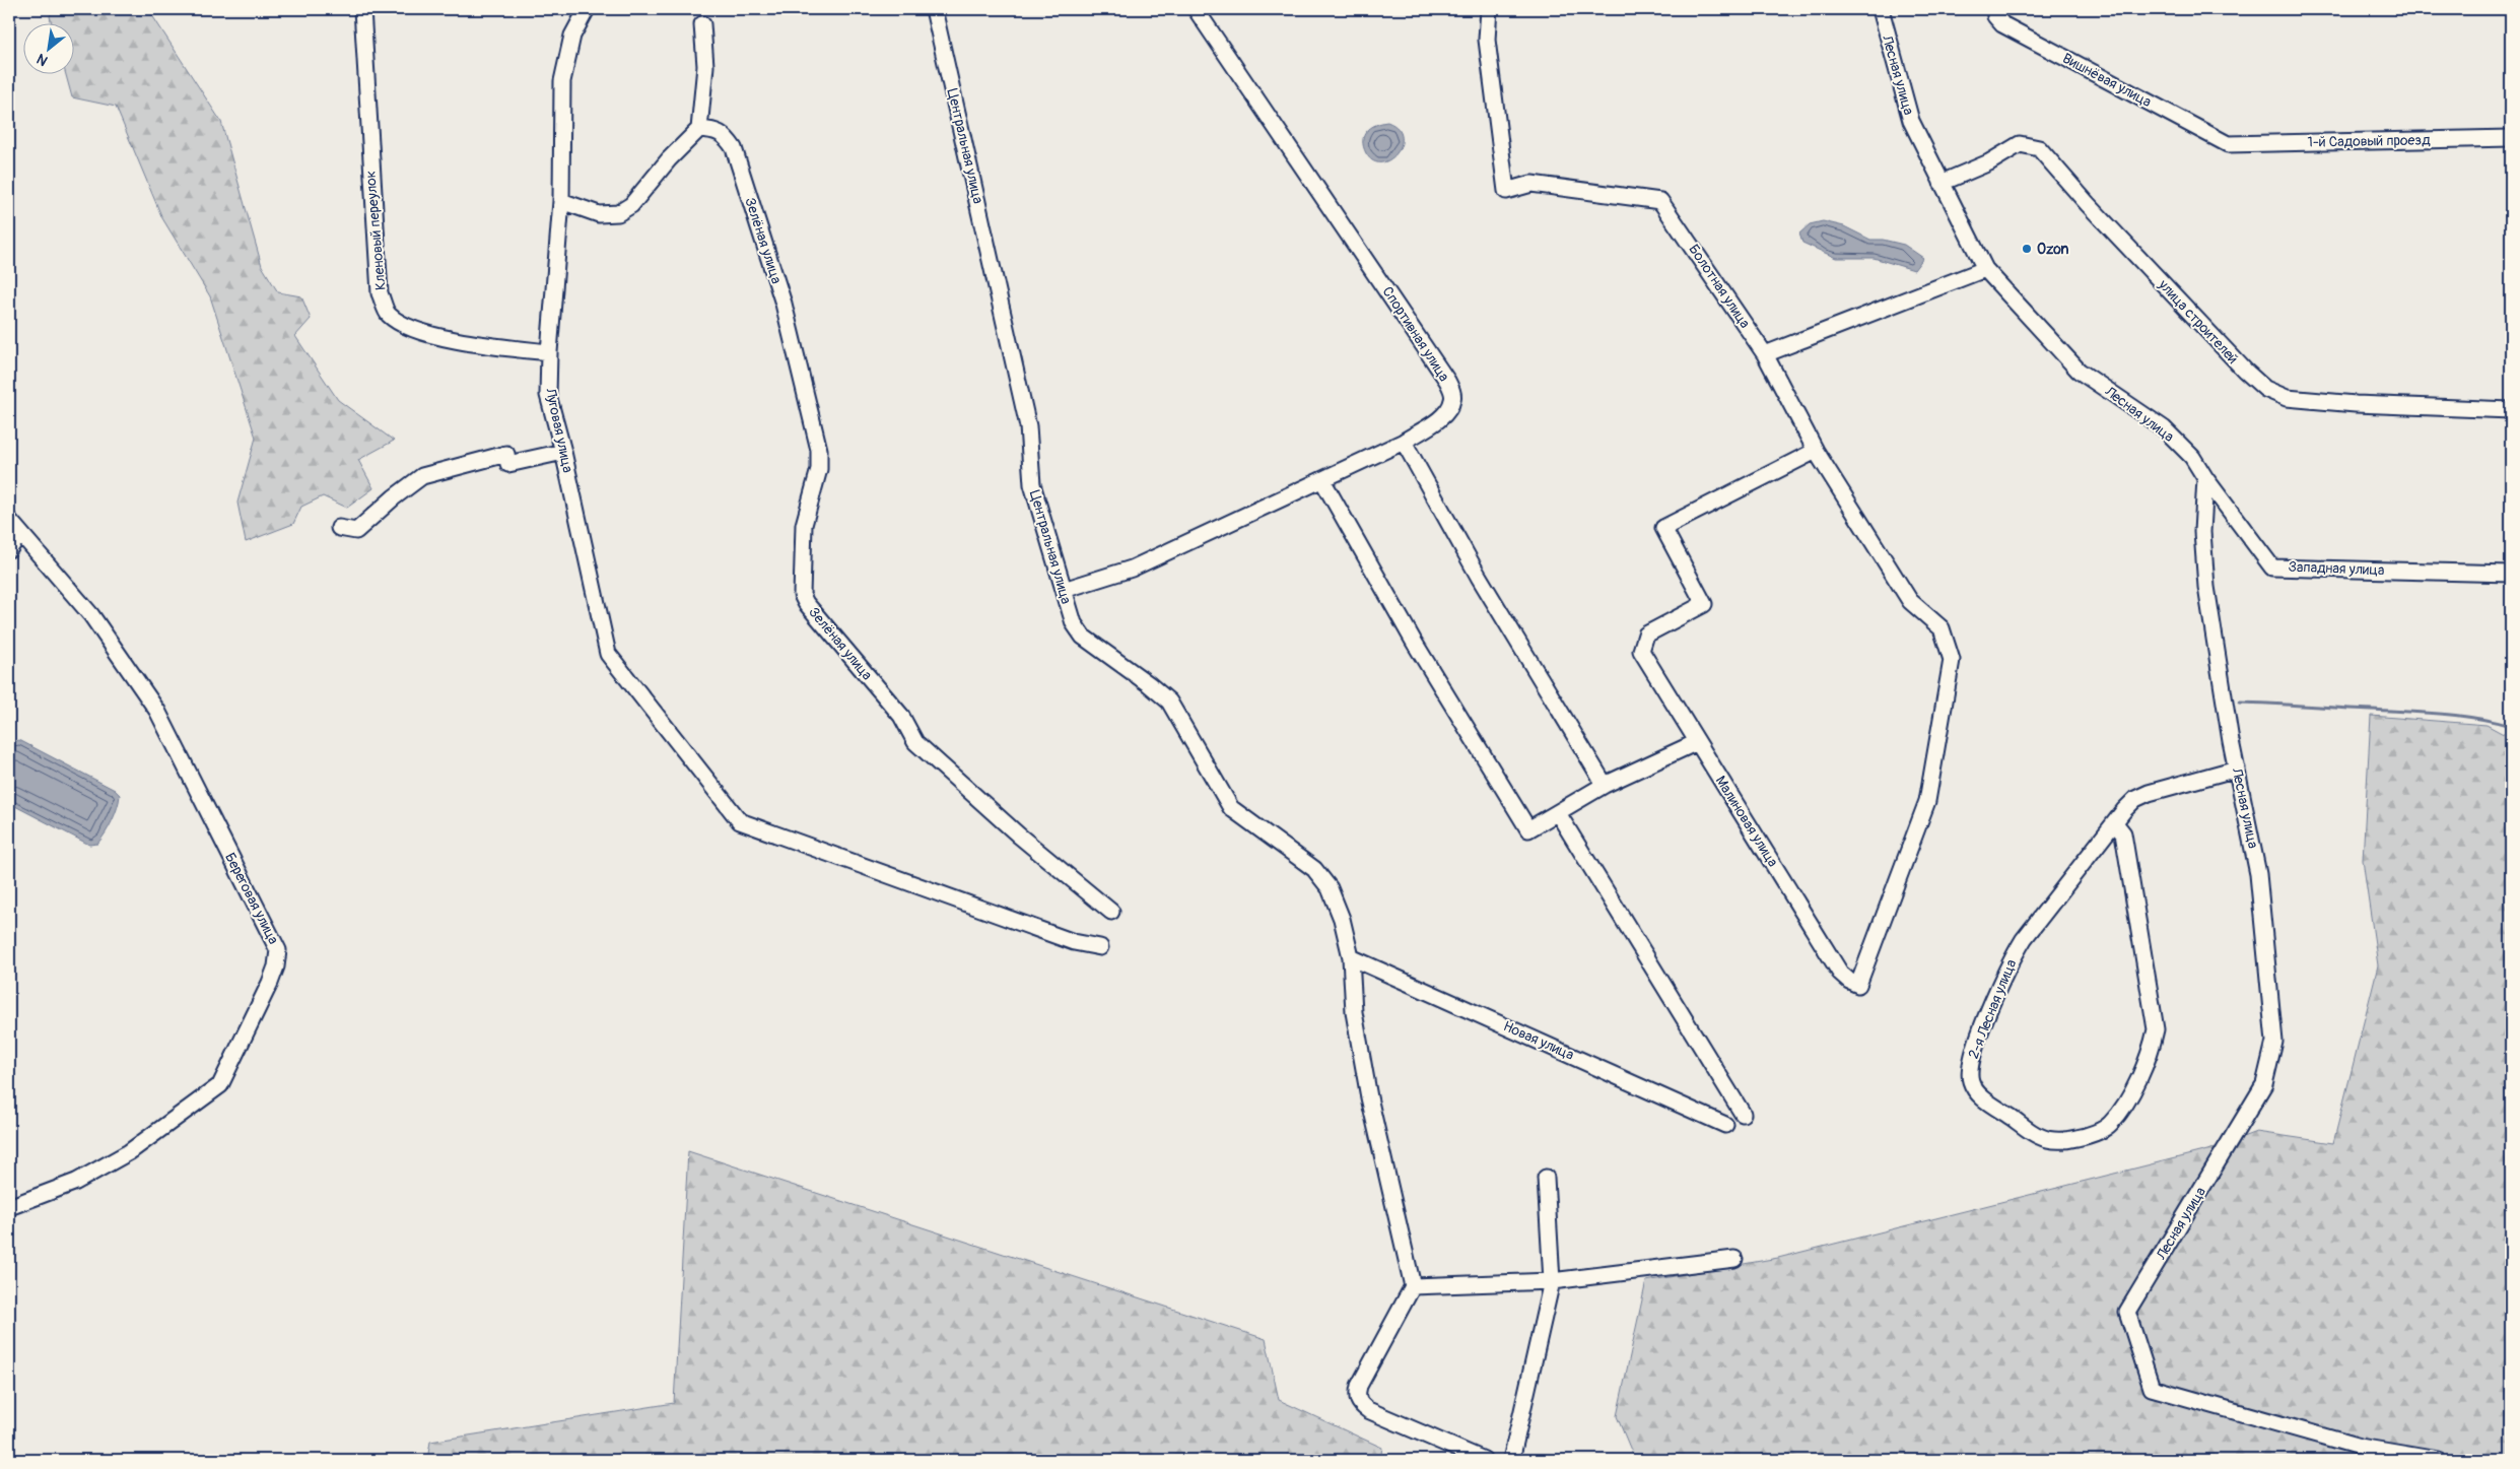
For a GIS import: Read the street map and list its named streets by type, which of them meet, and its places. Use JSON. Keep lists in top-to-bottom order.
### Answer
{
  "streets": {
    "street": [
      "Лесная улица",
      "Вишнёвая улица",
      "1-й Садовый проезд",
      "Центральная улица",
      "Кленовый переулок",
      "Зелёная улица",
      "Болотная улица",
      "улица строителей",
      "Спортивная улица",
      "Луговая улица",
      "Западная улица",
      "Малиновая улица",
      "Береговая улица",
      "2-я Лесная улица",
      "Новая улица"
    ]
  },
  "crossings": [
    ["Лесная улица", "улица строителей"],
    ["Лесная улица", "Западная улица"],
    ["Лесная улица", "2-я Лесная улица"],
    ["Вишнёвая улица", "1-й Садовый проезд"],
    ["Центральная улица", "Спортивная улица"],
    ["Центральная улица", "Новая улица"],
    ["Кленовый переулок", "Луговая улица"],
    ["Болотная улица", "Малиновая улица"]
  ],
  "places": ["Ozon"],
  "north": "bottom left"
}
